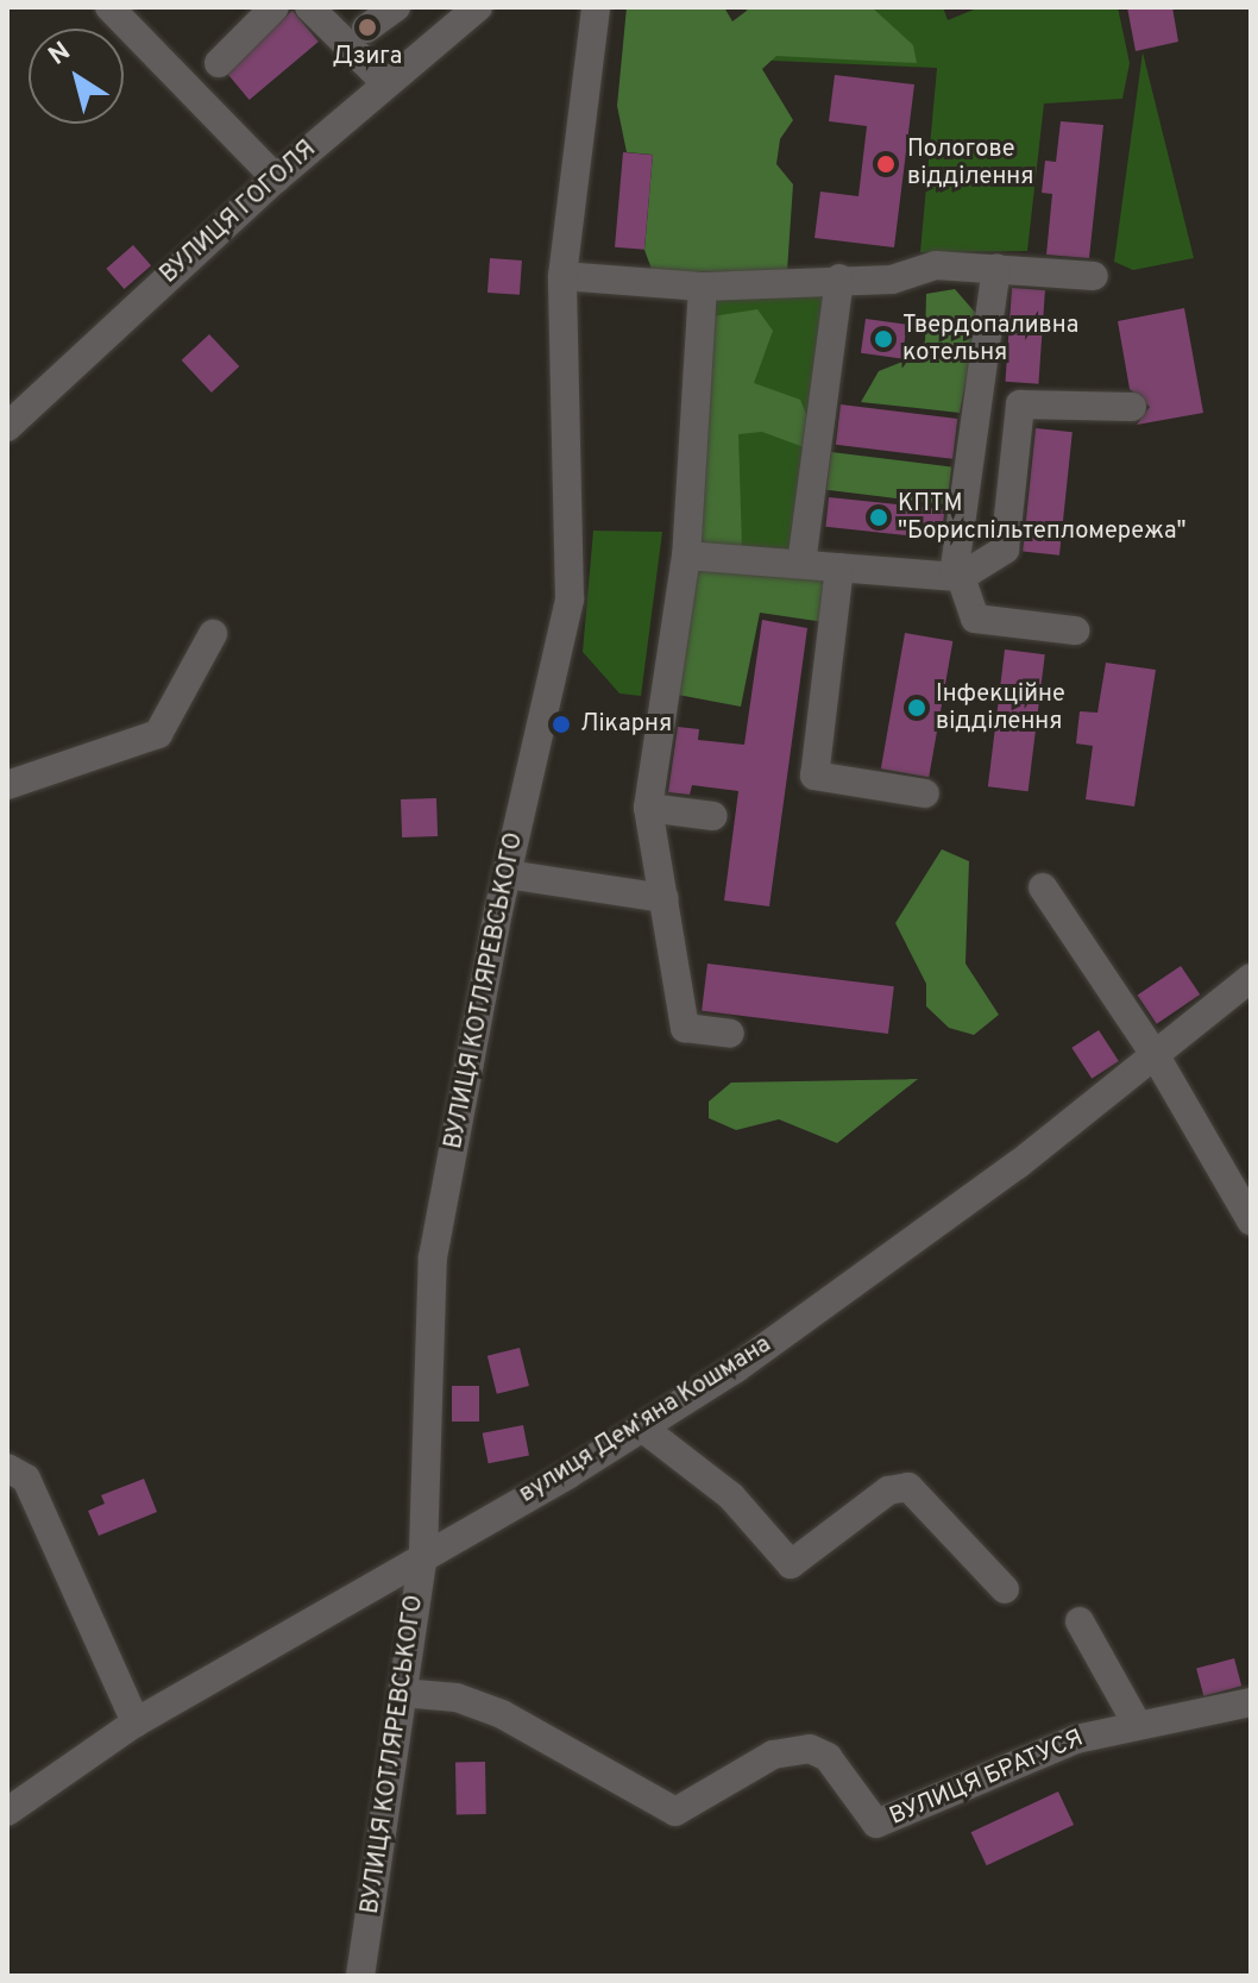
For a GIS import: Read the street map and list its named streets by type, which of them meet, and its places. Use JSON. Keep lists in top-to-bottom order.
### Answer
{
  "streets": {
    "street": [
      "ВУЛИЦЯ ГОГОЛЯ",
      "ВУЛИЦЯ КОТЛЯРЕВСЬКОГО",
      "вулиця Демʼяна Кошмана",
      "ВУЛИЦЯ БРАТУСЯ"
    ]
  },
  "crossings": [
    ["ВУЛИЦЯ КОТЛЯРЕВСЬКОГО", "вулиця Демʼяна Кошмана"],
    ["ВУЛИЦЯ КОТЛЯРЕВСЬКОГО", "ВУЛИЦЯ БРАТУСЯ"]
  ],
  "places": [
    "Дзига",
    "Пологове відділення",
    "Твердопаливна котельня",
    "КПТМ \"Бориспільтепломережа\"",
    "Інфекційне відділення",
    "Лікарня"
  ],
  "north": "top left"
}
